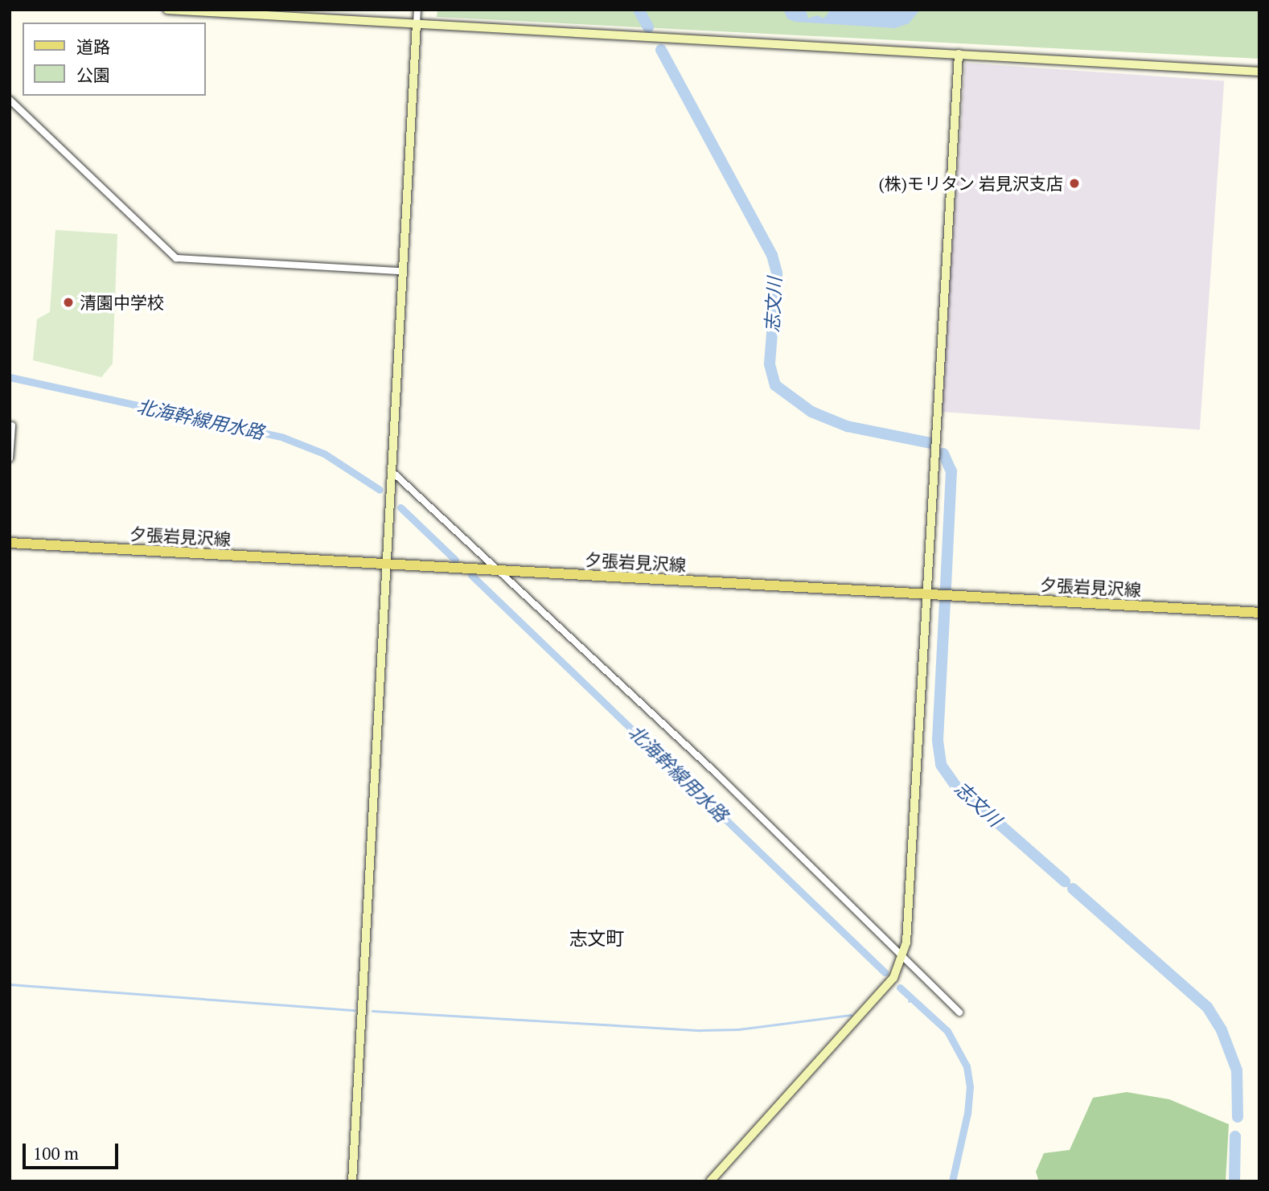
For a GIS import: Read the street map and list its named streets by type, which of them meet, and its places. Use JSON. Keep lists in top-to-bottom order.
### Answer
{
  "streets": {
    "main road": ["夕張岩見沢線"]
  },
  "districts": ["志文町"],
  "water": ["志文川", "北海幹線用水路"],
  "places": ["(株)モリタン 岩見沢支店", "清園中学校"],
  "legend": ["道路", "公園"],
  "scale_bar": "100 m"
}
